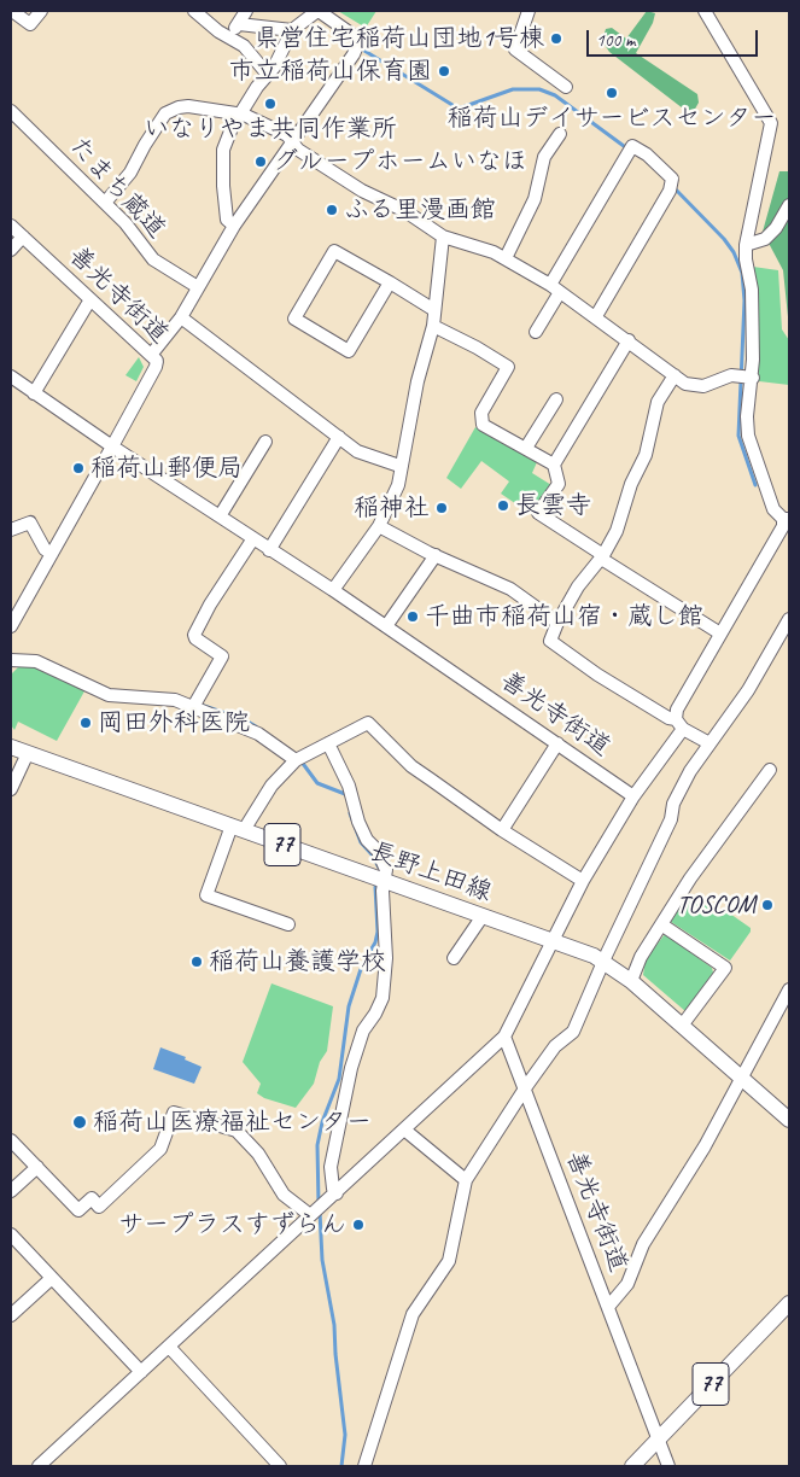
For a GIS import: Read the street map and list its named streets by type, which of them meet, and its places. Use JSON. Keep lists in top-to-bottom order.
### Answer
{
  "streets": {
    "main road": ["77", "長野上田線"],
    "street": ["たまち蔵道", "善光寺街道"]
  },
  "crossings": [
    ["善光寺街道", "77"]
  ],
  "places": [
    "県営住宅稲荷山団地1号棟",
    "市立稲荷山保育園",
    "稲荷山デイサービスセンター",
    "いなりやま共同作業所",
    "グループホームいなほ",
    "ふる里漫画館",
    "稲荷山郵便局",
    "長雲寺",
    "稲神社",
    "千曲市稲荷山宿・蔵し館",
    "岡田外科医院",
    "TOSCOM",
    "稲荷山養護学校",
    "稲荷山医療福祉センター",
    "サープラスすずらん"
  ],
  "scale_bar": "100 m"
}
